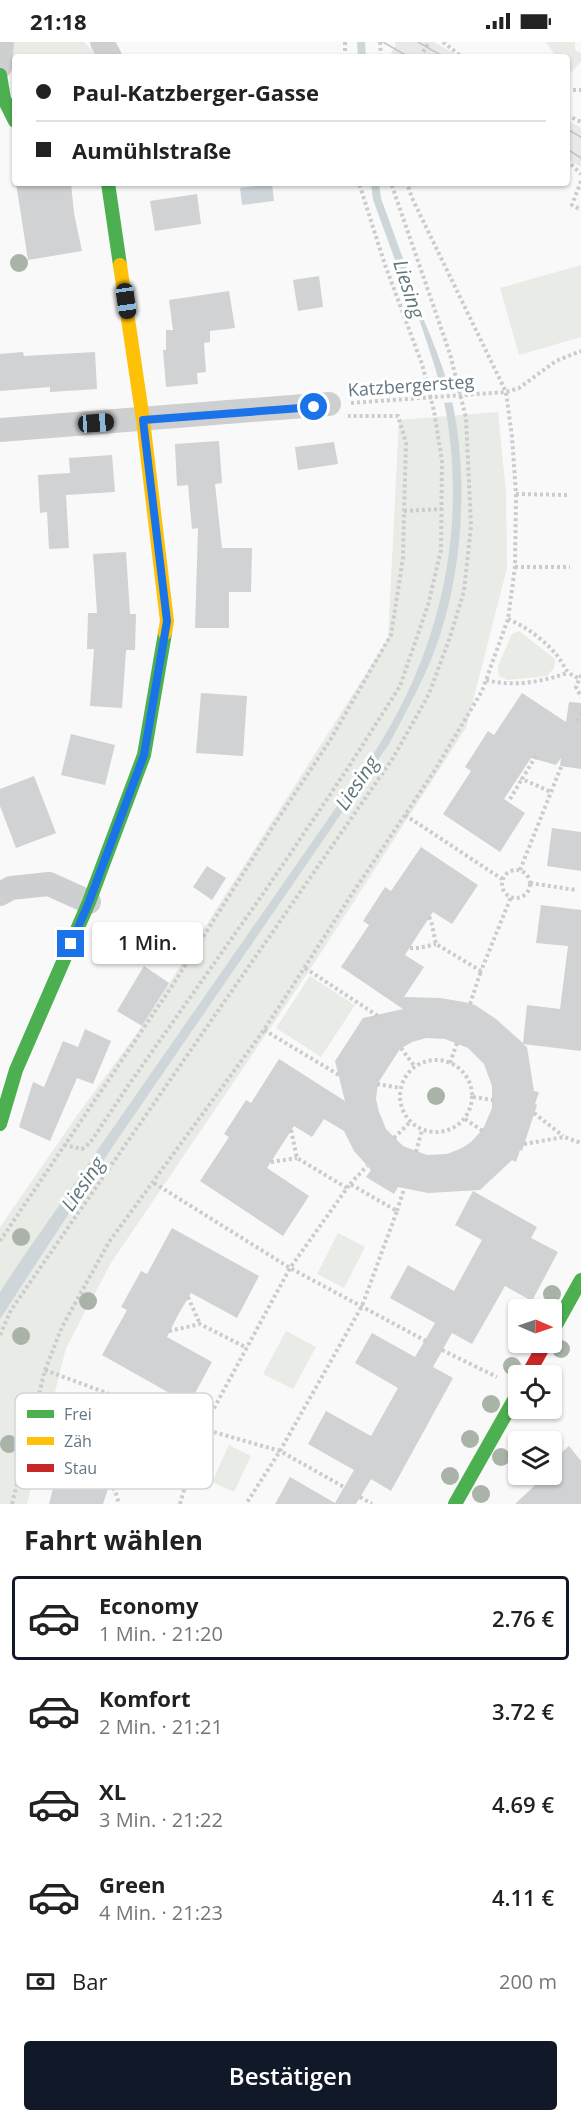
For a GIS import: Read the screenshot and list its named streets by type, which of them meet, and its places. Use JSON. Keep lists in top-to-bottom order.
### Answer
{
  "streets": {
    "path": ["Katzbergersteg"]
  },
  "water": ["Liesing"],
  "legend": ["Frei", "Zäh", "Stau"],
  "north": "right",
  "page": {
    "status": "21:18",
    "banner": ["Paul-Katzberger-Gasse", "Aumühlstraße"],
    "bubble": "1 Min.",
    "heading": "Fahrt wählen",
    "list": [
      {
        "name": "Economy",
        "note": "1 Min. · 21:20",
        "value": "2.76 €"
      },
      {
        "name": "Komfort",
        "note": "2 Min. · 21:21",
        "value": "3.72 €"
      },
      {
        "name": "XL",
        "note": "3 Min. · 21:22",
        "value": "4.69 €"
      },
      {
        "name": "Green",
        "note": "4 Min. · 21:23",
        "value": "4.11 €"
      }
    ],
    "pay": ["Bar", "200 m"],
    "buttons": "Bestätigen"
  }
}
